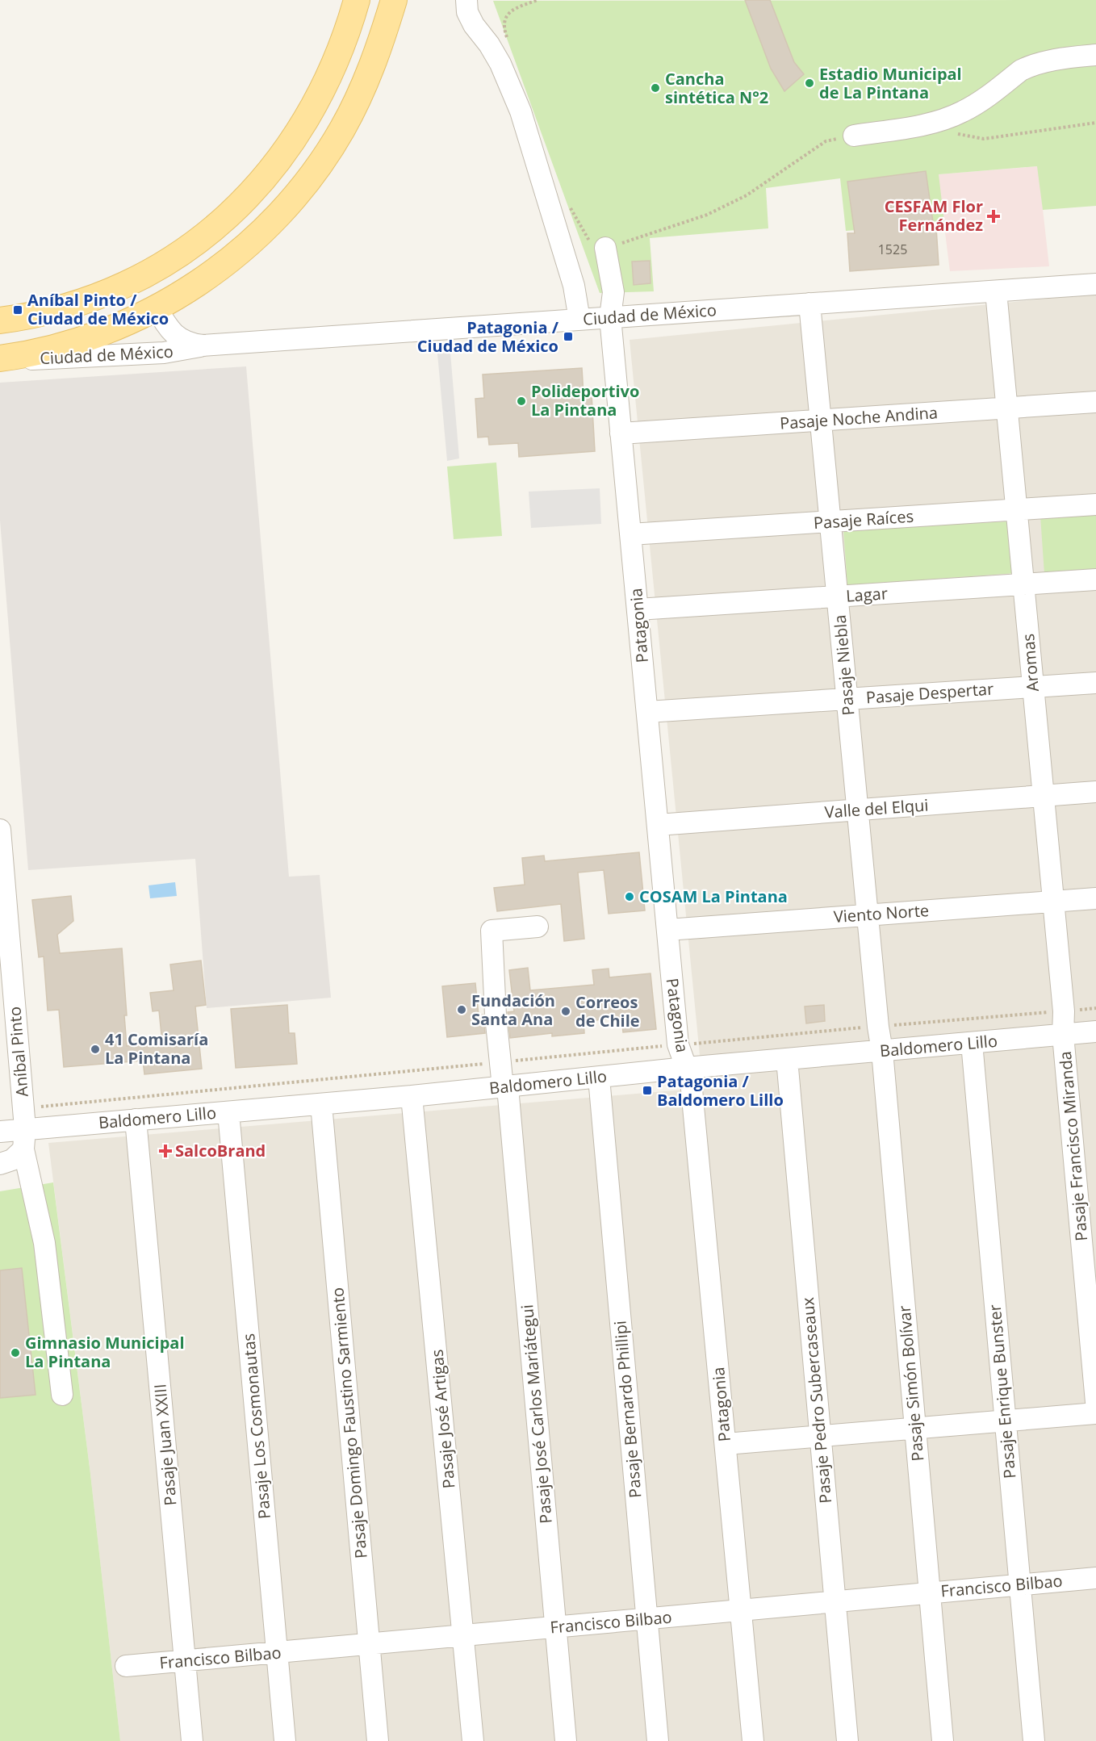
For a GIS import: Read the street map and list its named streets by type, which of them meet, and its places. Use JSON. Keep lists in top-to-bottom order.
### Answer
{
  "streets": {
    "street": [
      "Ciudad de México",
      "Pasaje Noche Andina",
      "Pasaje Raíces",
      "Lagar",
      "Patagonia",
      "Aromas",
      "Pasaje Niebla",
      "Pasaje Despertar",
      "Valle del Elqui",
      "Viento Norte",
      "Baldomero Lillo",
      "Aníbal Pinto",
      "Pasaje Francisco Miranda",
      "Pasaje Simón Bolívar",
      "Pasaje Enrique Bunster",
      "Pasaje Pedro Subercaseaux",
      "Pasaje Bernardo Phillipi",
      "Pasaje José Carlos Mariátegui",
      "Pasaje José Artigas",
      "Pasaje Domingo Faustino Sarmiento",
      "Pasaje Los Cosmonautas",
      "Pasaje Juan XXIII",
      "Francisco Bilbao"
    ]
  },
  "crossings": [
    ["Ciudad de México", "Patagonia"],
    ["Ciudad de México", "Aromas"],
    ["Ciudad de México", "Pasaje Niebla"],
    ["Pasaje Noche Andina", "Patagonia"],
    ["Pasaje Noche Andina", "Aromas"],
    ["Pasaje Noche Andina", "Pasaje Niebla"],
    ["Pasaje Raíces", "Patagonia"],
    ["Pasaje Raíces", "Aromas"],
    ["Pasaje Raíces", "Pasaje Niebla"],
    ["Lagar", "Patagonia"],
    ["Lagar", "Aromas"],
    ["Lagar", "Pasaje Niebla"],
    ["Patagonia", "Pasaje Despertar"],
    ["Patagonia", "Valle del Elqui"],
    ["Patagonia", "Viento Norte"],
    ["Patagonia", "Baldomero Lillo"],
    ["Patagonia", "Francisco Bilbao"],
    ["Aromas", "Pasaje Despertar"],
    ["Aromas", "Valle del Elqui"],
    ["Aromas", "Viento Norte"],
    ["Aromas", "Baldomero Lillo"],
    ["Aromas", "Pasaje Francisco Miranda"],
    ["Pasaje Niebla", "Pasaje Despertar"],
    ["Pasaje Niebla", "Valle del Elqui"],
    ["Pasaje Niebla", "Viento Norte"],
    ["Pasaje Niebla", "Pasaje Simón Bolívar"],
    ["Baldomero Lillo", "Aníbal Pinto"],
    ["Baldomero Lillo", "Pasaje Francisco Miranda"],
    ["Baldomero Lillo", "Pasaje Simón Bolívar"],
    ["Baldomero Lillo", "Pasaje Enrique Bunster"],
    ["Baldomero Lillo", "Pasaje Pedro Subercaseaux"],
    ["Baldomero Lillo", "Pasaje Bernardo Phillipi"],
    ["Baldomero Lillo", "Pasaje José Carlos Mariátegui"],
    ["Baldomero Lillo", "Pasaje José Artigas"],
    ["Baldomero Lillo", "Pasaje Domingo Faustino Sarmiento"],
    ["Baldomero Lillo", "Pasaje Los Cosmonautas"],
    ["Baldomero Lillo", "Pasaje Juan XXIII"],
    ["Pasaje Simón Bolívar", "Francisco Bilbao"],
    ["Pasaje Enrique Bunster", "Francisco Bilbao"],
    ["Pasaje Pedro Subercaseaux", "Francisco Bilbao"],
    ["Pasaje Bernardo Phillipi", "Francisco Bilbao"],
    ["Pasaje José Carlos Mariátegui", "Francisco Bilbao"],
    ["Pasaje José Artigas", "Francisco Bilbao"],
    ["Pasaje Domingo Faustino Sarmiento", "Francisco Bilbao"],
    ["Pasaje Los Cosmonautas", "Francisco Bilbao"],
    ["Pasaje Juan XXIII", "Francisco Bilbao"]
  ],
  "places": {
    "other": [
      "Estadio Municipal de La Pintana",
      "Cancha sintética N°2",
      "Polideportivo La Pintana",
      "COSAM La Pintana",
      "Fundación Santa Ana",
      "Correos de Chile",
      "41 Comisaría La Pintana",
      "Gimnasio Municipal La Pintana"
    ],
    "health": ["CESFAM Flor Fernández", "SalcoBrand"],
    "transit": ["Aníbal Pinto / Ciudad de México", "Patagonia / Ciudad de México", "Patagonia / Baldomero Lillo"]
  },
  "house_numbers": ["1525"]
}
